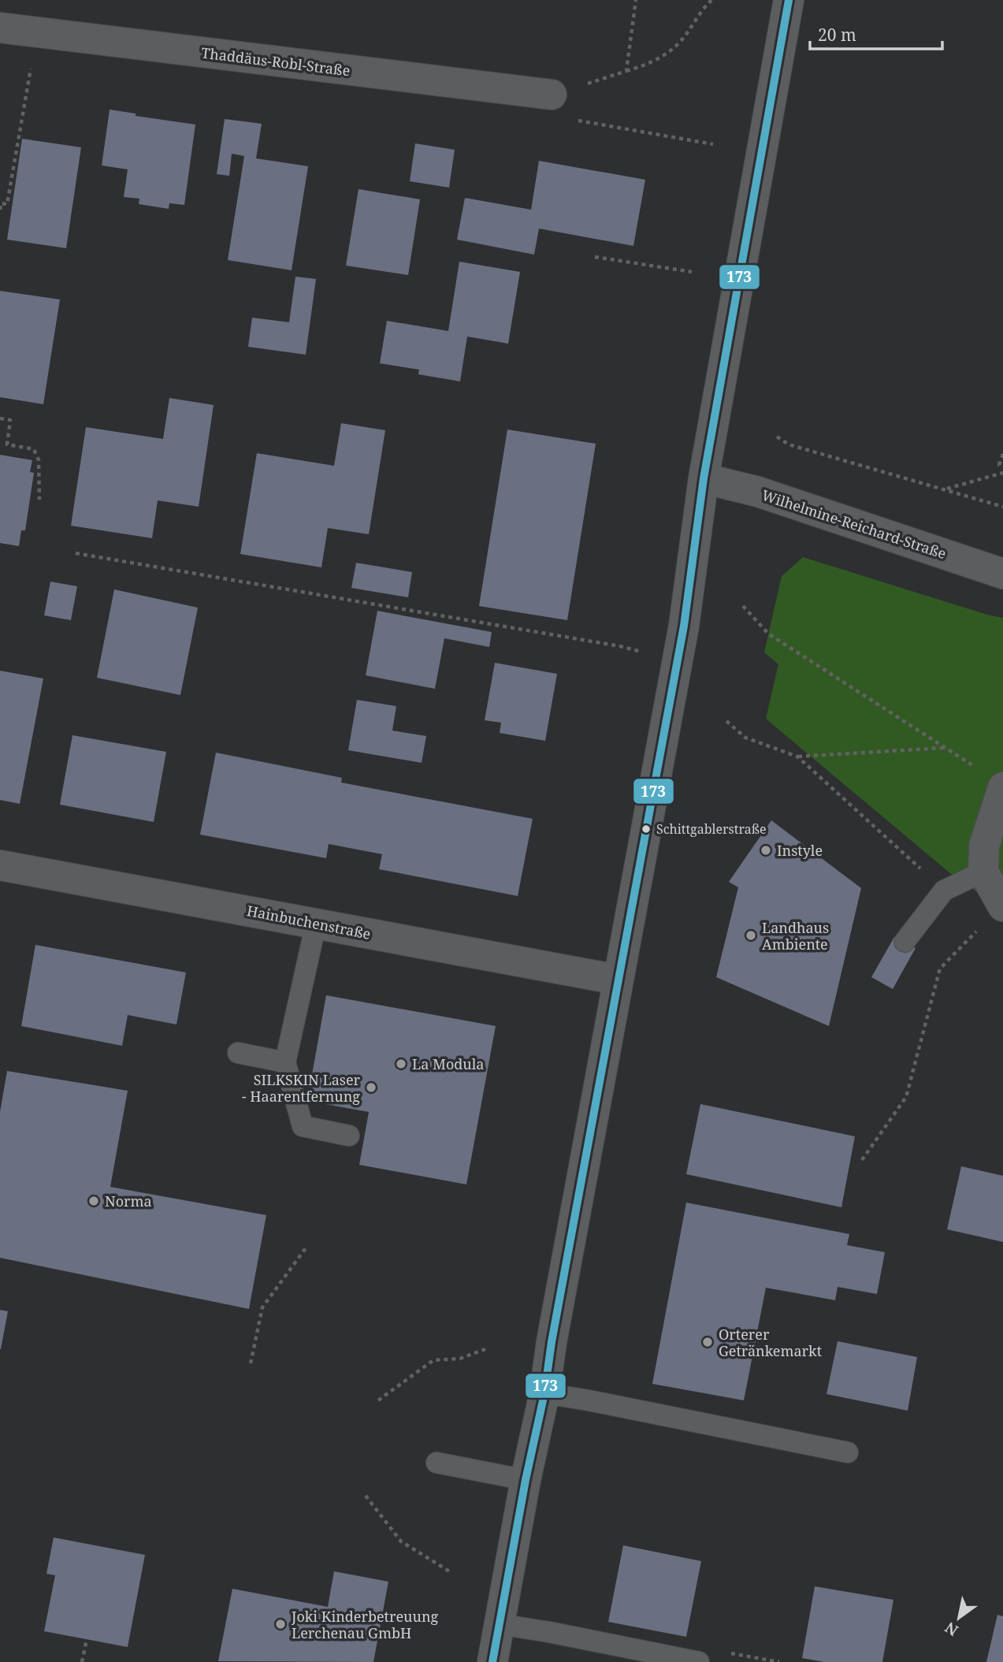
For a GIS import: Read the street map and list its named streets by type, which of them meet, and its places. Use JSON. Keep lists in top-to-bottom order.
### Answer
{
  "streets": {
    "main road": ["Thaddäus-Robl-Straße", "Wilhelmine-Reichard-Straße", "Hainbuchenstraße"]
  },
  "places": [
    "Schittgablerstraße",
    "Instyle",
    "Landhaus Ambiente",
    "La Modula",
    "SILKSKIN Laser - Haarentfernung",
    "Norma",
    "Orterer Getränkemarkt",
    "Joki Kinderbetreuung Lerchenau GmbH"
  ],
  "lines": ["transit line 173"],
  "scale_bar": "20 m",
  "north": "bottom left"
}
